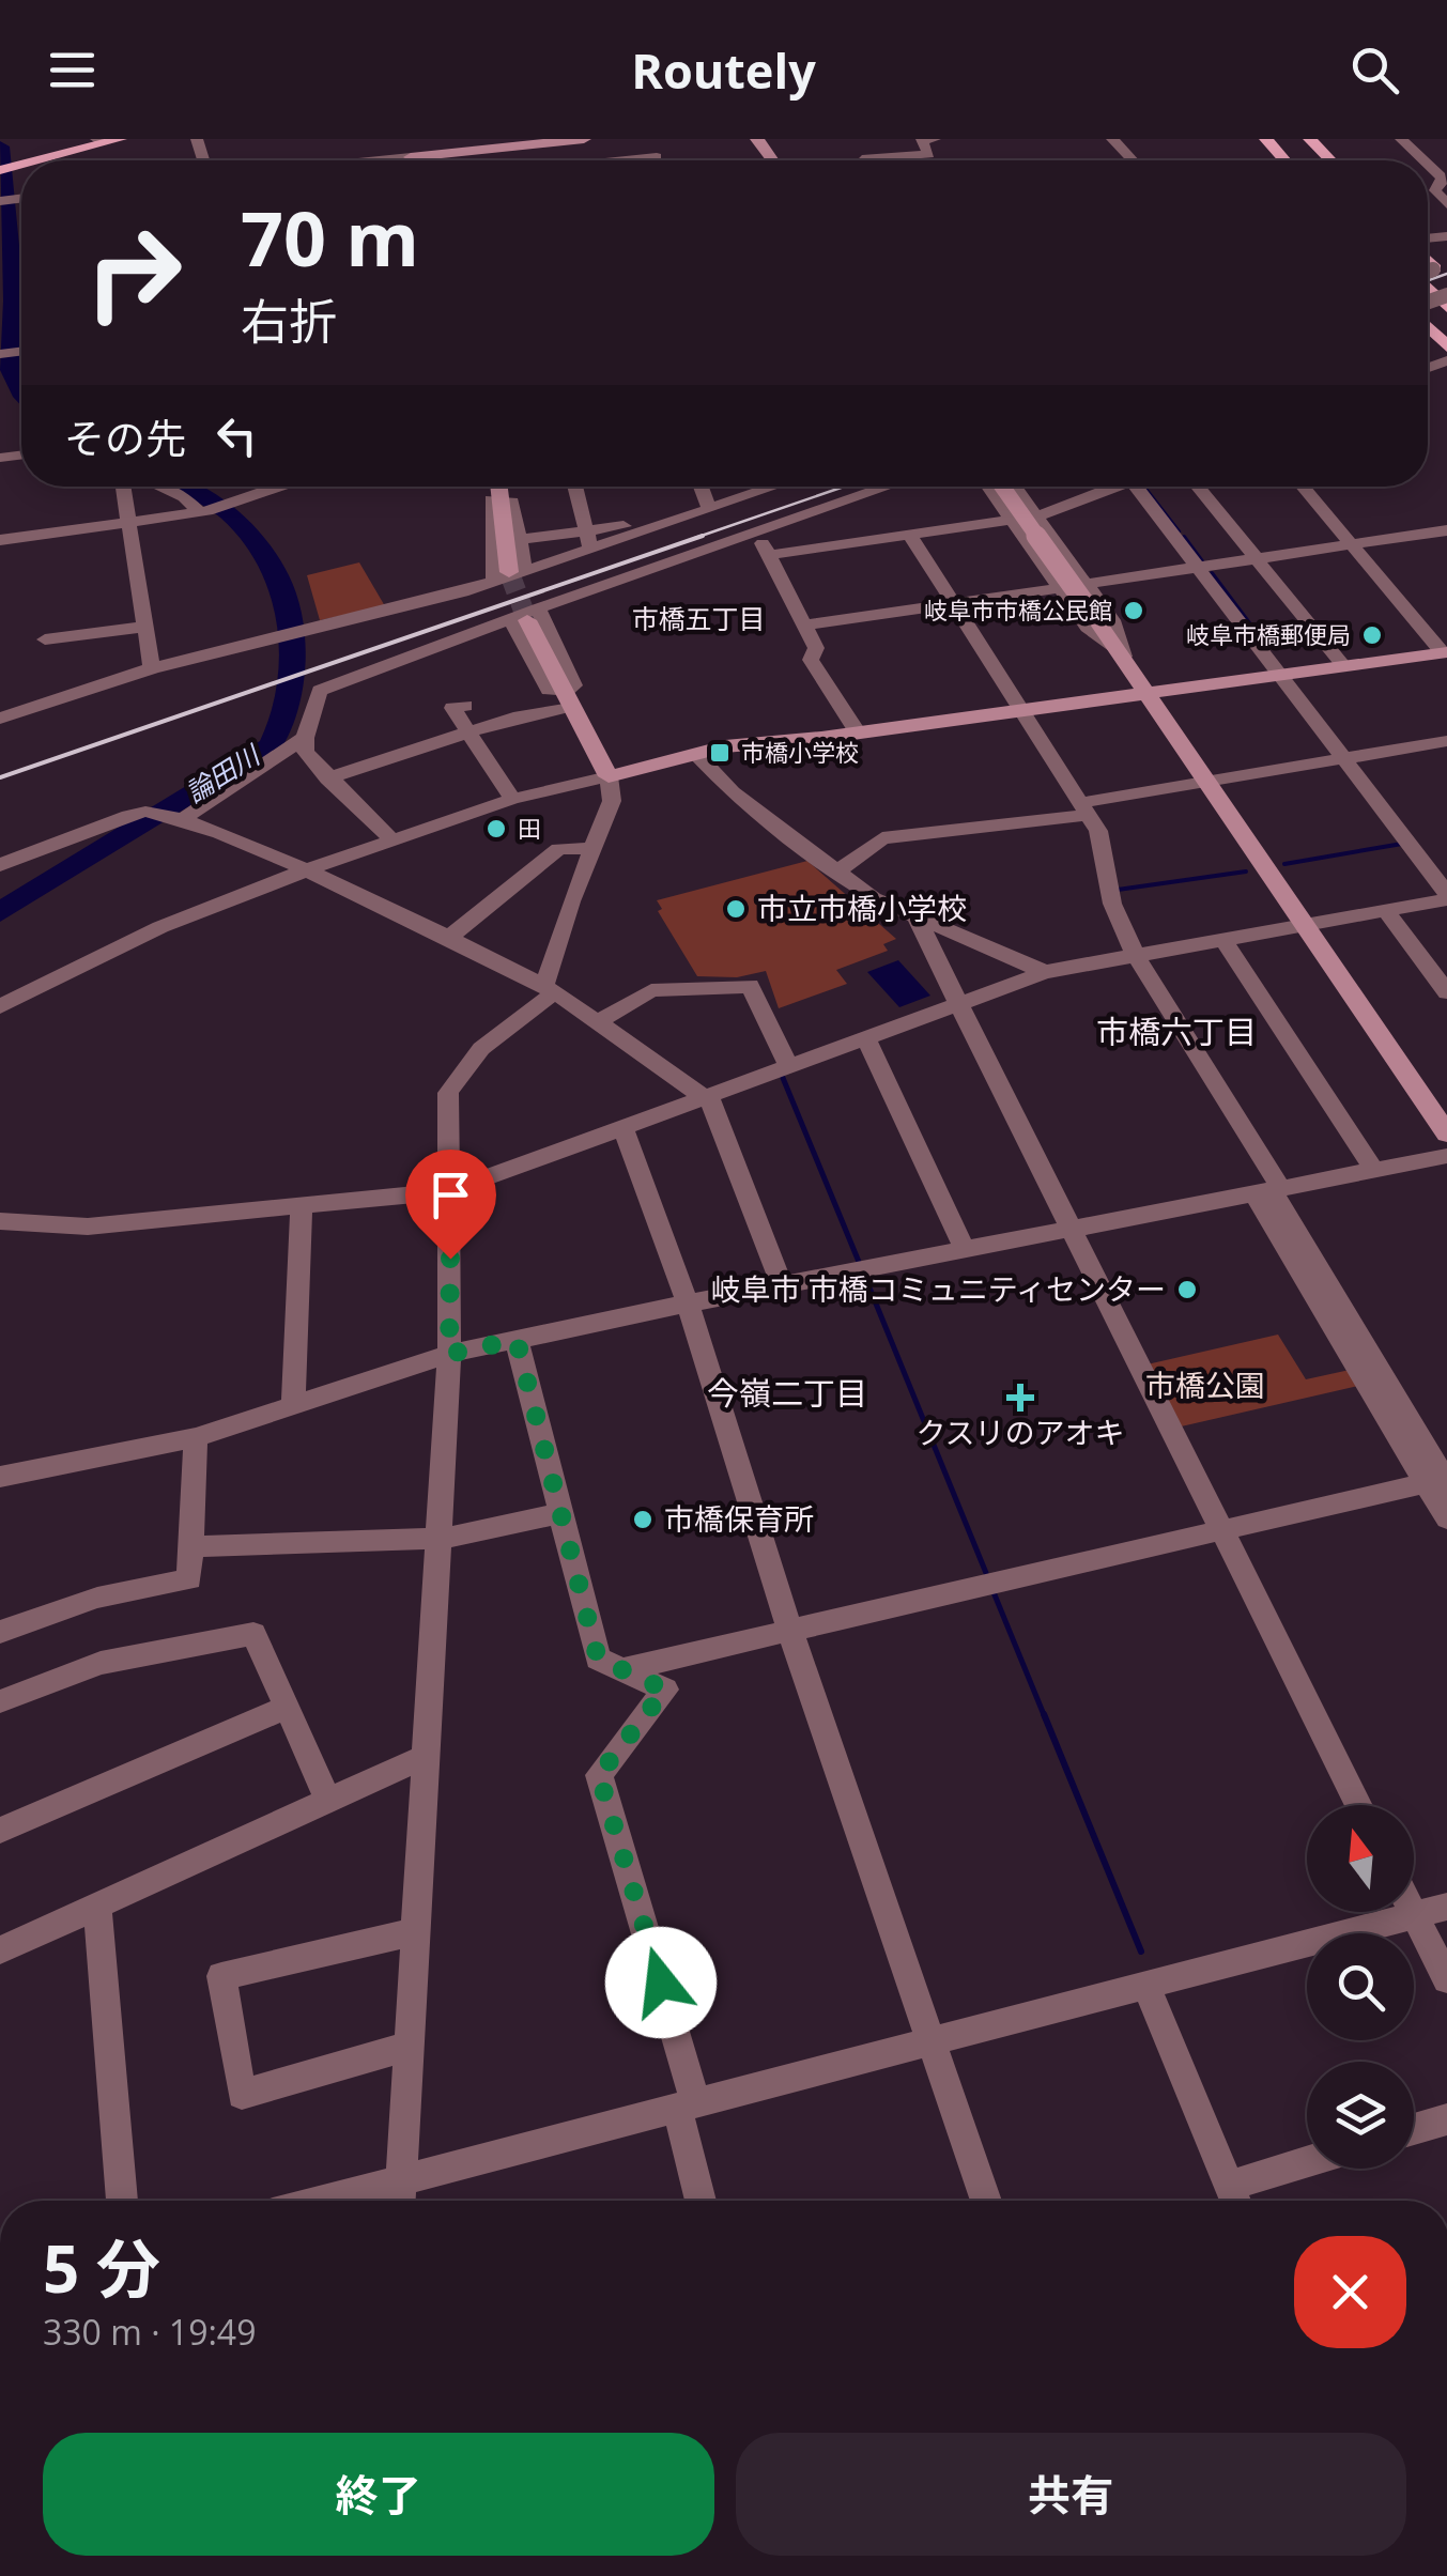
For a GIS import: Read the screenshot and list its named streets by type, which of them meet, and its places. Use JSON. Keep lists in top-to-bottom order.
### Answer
{
  "districts": ["市橋五丁目", "市橋六丁目", "今嶺二丁目"],
  "water": ["論田川"],
  "parks": ["市橋公園"],
  "places": {
    "other": [
      "岐阜市市橋公民館",
      "岐阜市橋郵便局",
      "田",
      "市立市橋小学校",
      "岐阜市 市橋コミュニティセンター",
      "市橋保育所"
    ],
    "transit": ["市橋小学校"],
    "health": ["クスリのアオキ"]
  },
  "north": "top",
  "page": {
    "header": "Routely",
    "turn": ["70 m", "右折"],
    "then": "その先",
    "heading": ["5 分", "330 m · 19:49"],
    "buttons": ["終了", "共有"]
  }
}
